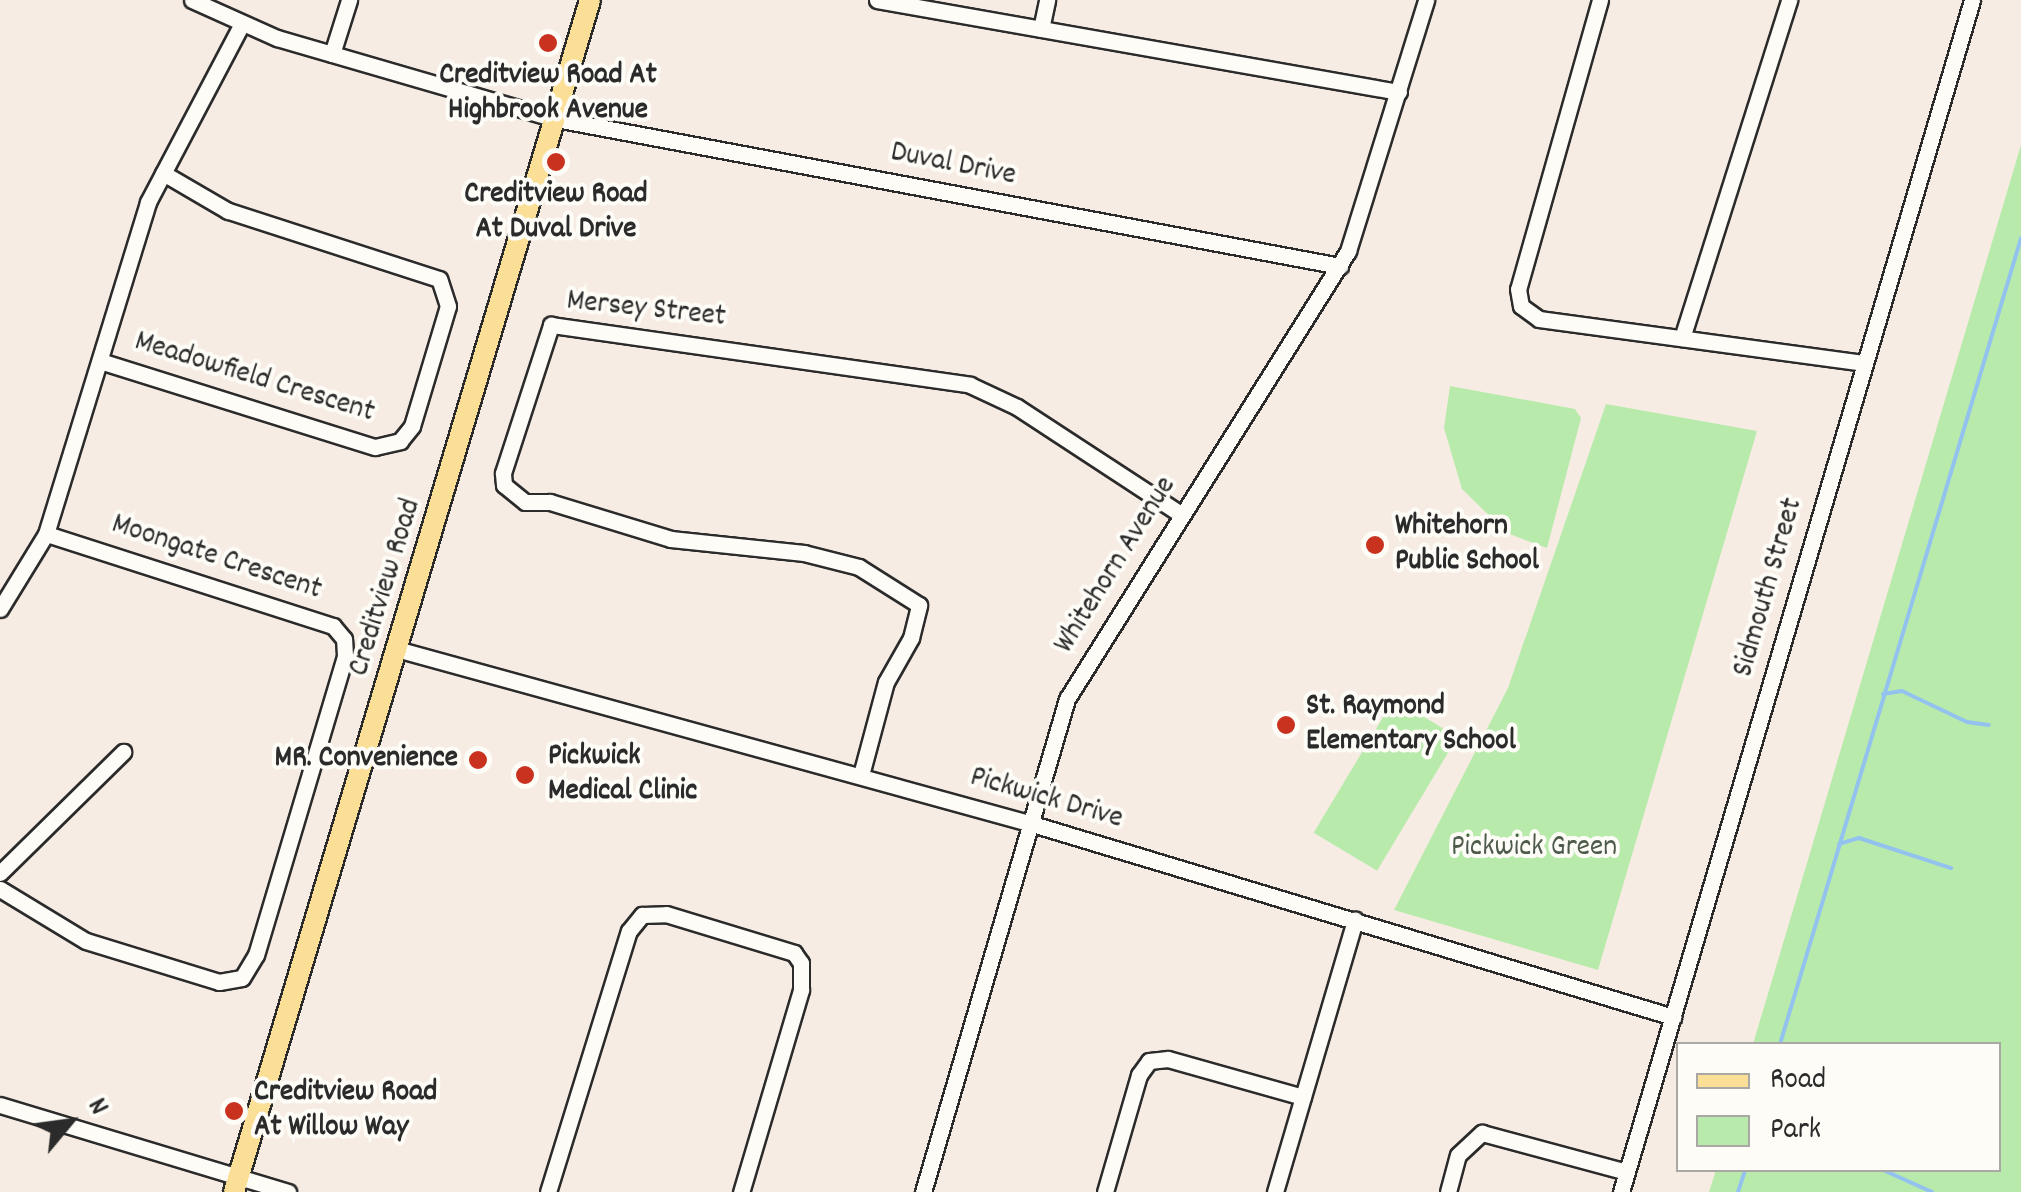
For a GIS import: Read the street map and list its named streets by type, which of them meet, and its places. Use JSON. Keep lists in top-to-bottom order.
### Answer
{
  "streets": {
    "main road": ["Creditview Road"],
    "street": [
      "Duval Drive",
      "Mersey Street",
      "Meadowfield Crescent",
      "Moongate Crescent",
      "Whitehorn Avenue",
      "Sidmouth Street",
      "Pickwick Drive"
    ]
  },
  "crossings": [
    ["Duval Drive", "Whitehorn Avenue"],
    ["Duval Drive", "Creditview Road"],
    ["Mersey Street", "Whitehorn Avenue"],
    ["Mersey Street", "Pickwick Drive"],
    ["Whitehorn Avenue", "Pickwick Drive"],
    ["Creditview Road", "Pickwick Drive"],
    ["Sidmouth Street", "Pickwick Drive"]
  ],
  "parks": ["Pickwick Green"],
  "places": [
    "Creditview Road At Highbrook Avenue",
    "Creditview Road At Duval Drive",
    "Whitehorn Public School",
    "St. Raymond Elementary School",
    "MR. Convenience",
    "Pickwick Medical Clinic",
    "Creditview Road At Willow Way"
  ],
  "legend": ["Road", "Park"],
  "north": "top right"
}
